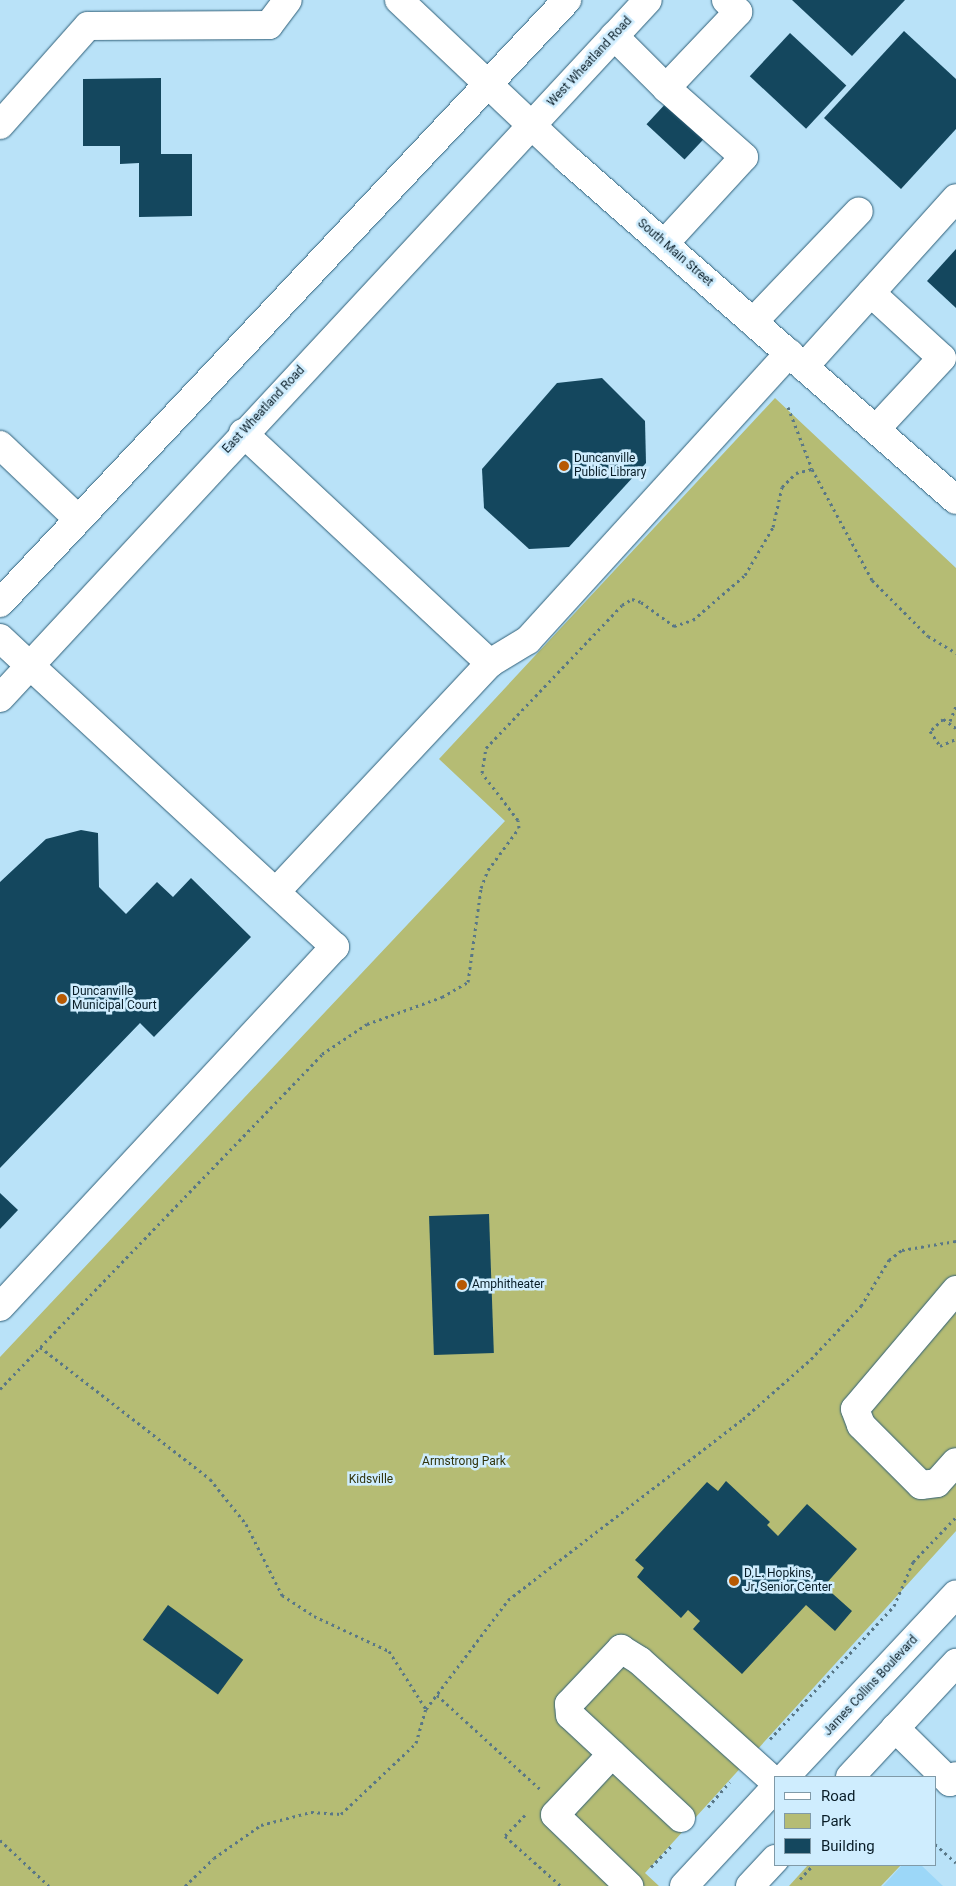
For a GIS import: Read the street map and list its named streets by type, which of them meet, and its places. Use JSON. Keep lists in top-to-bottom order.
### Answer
{
  "streets": {
    "main road": [
      "West Wheatland Road",
      "South Main Street",
      "East Wheatland Road",
      "James Collins Boulevard"
    ]
  },
  "crossings": [
    ["West Wheatland Road", "South Main Street"],
    ["West Wheatland Road", "East Wheatland Road"],
    ["South Main Street", "East Wheatland Road"]
  ],
  "parks": ["Armstrong Park", "Kidsville"],
  "places": [
    "Duncanville Public Library",
    "Duncanville Municipal Court",
    "Amphitheater",
    "D.L. Hopkins, Jr. Senior Center"
  ],
  "legend": ["Road", "Park", "Building"]
}
